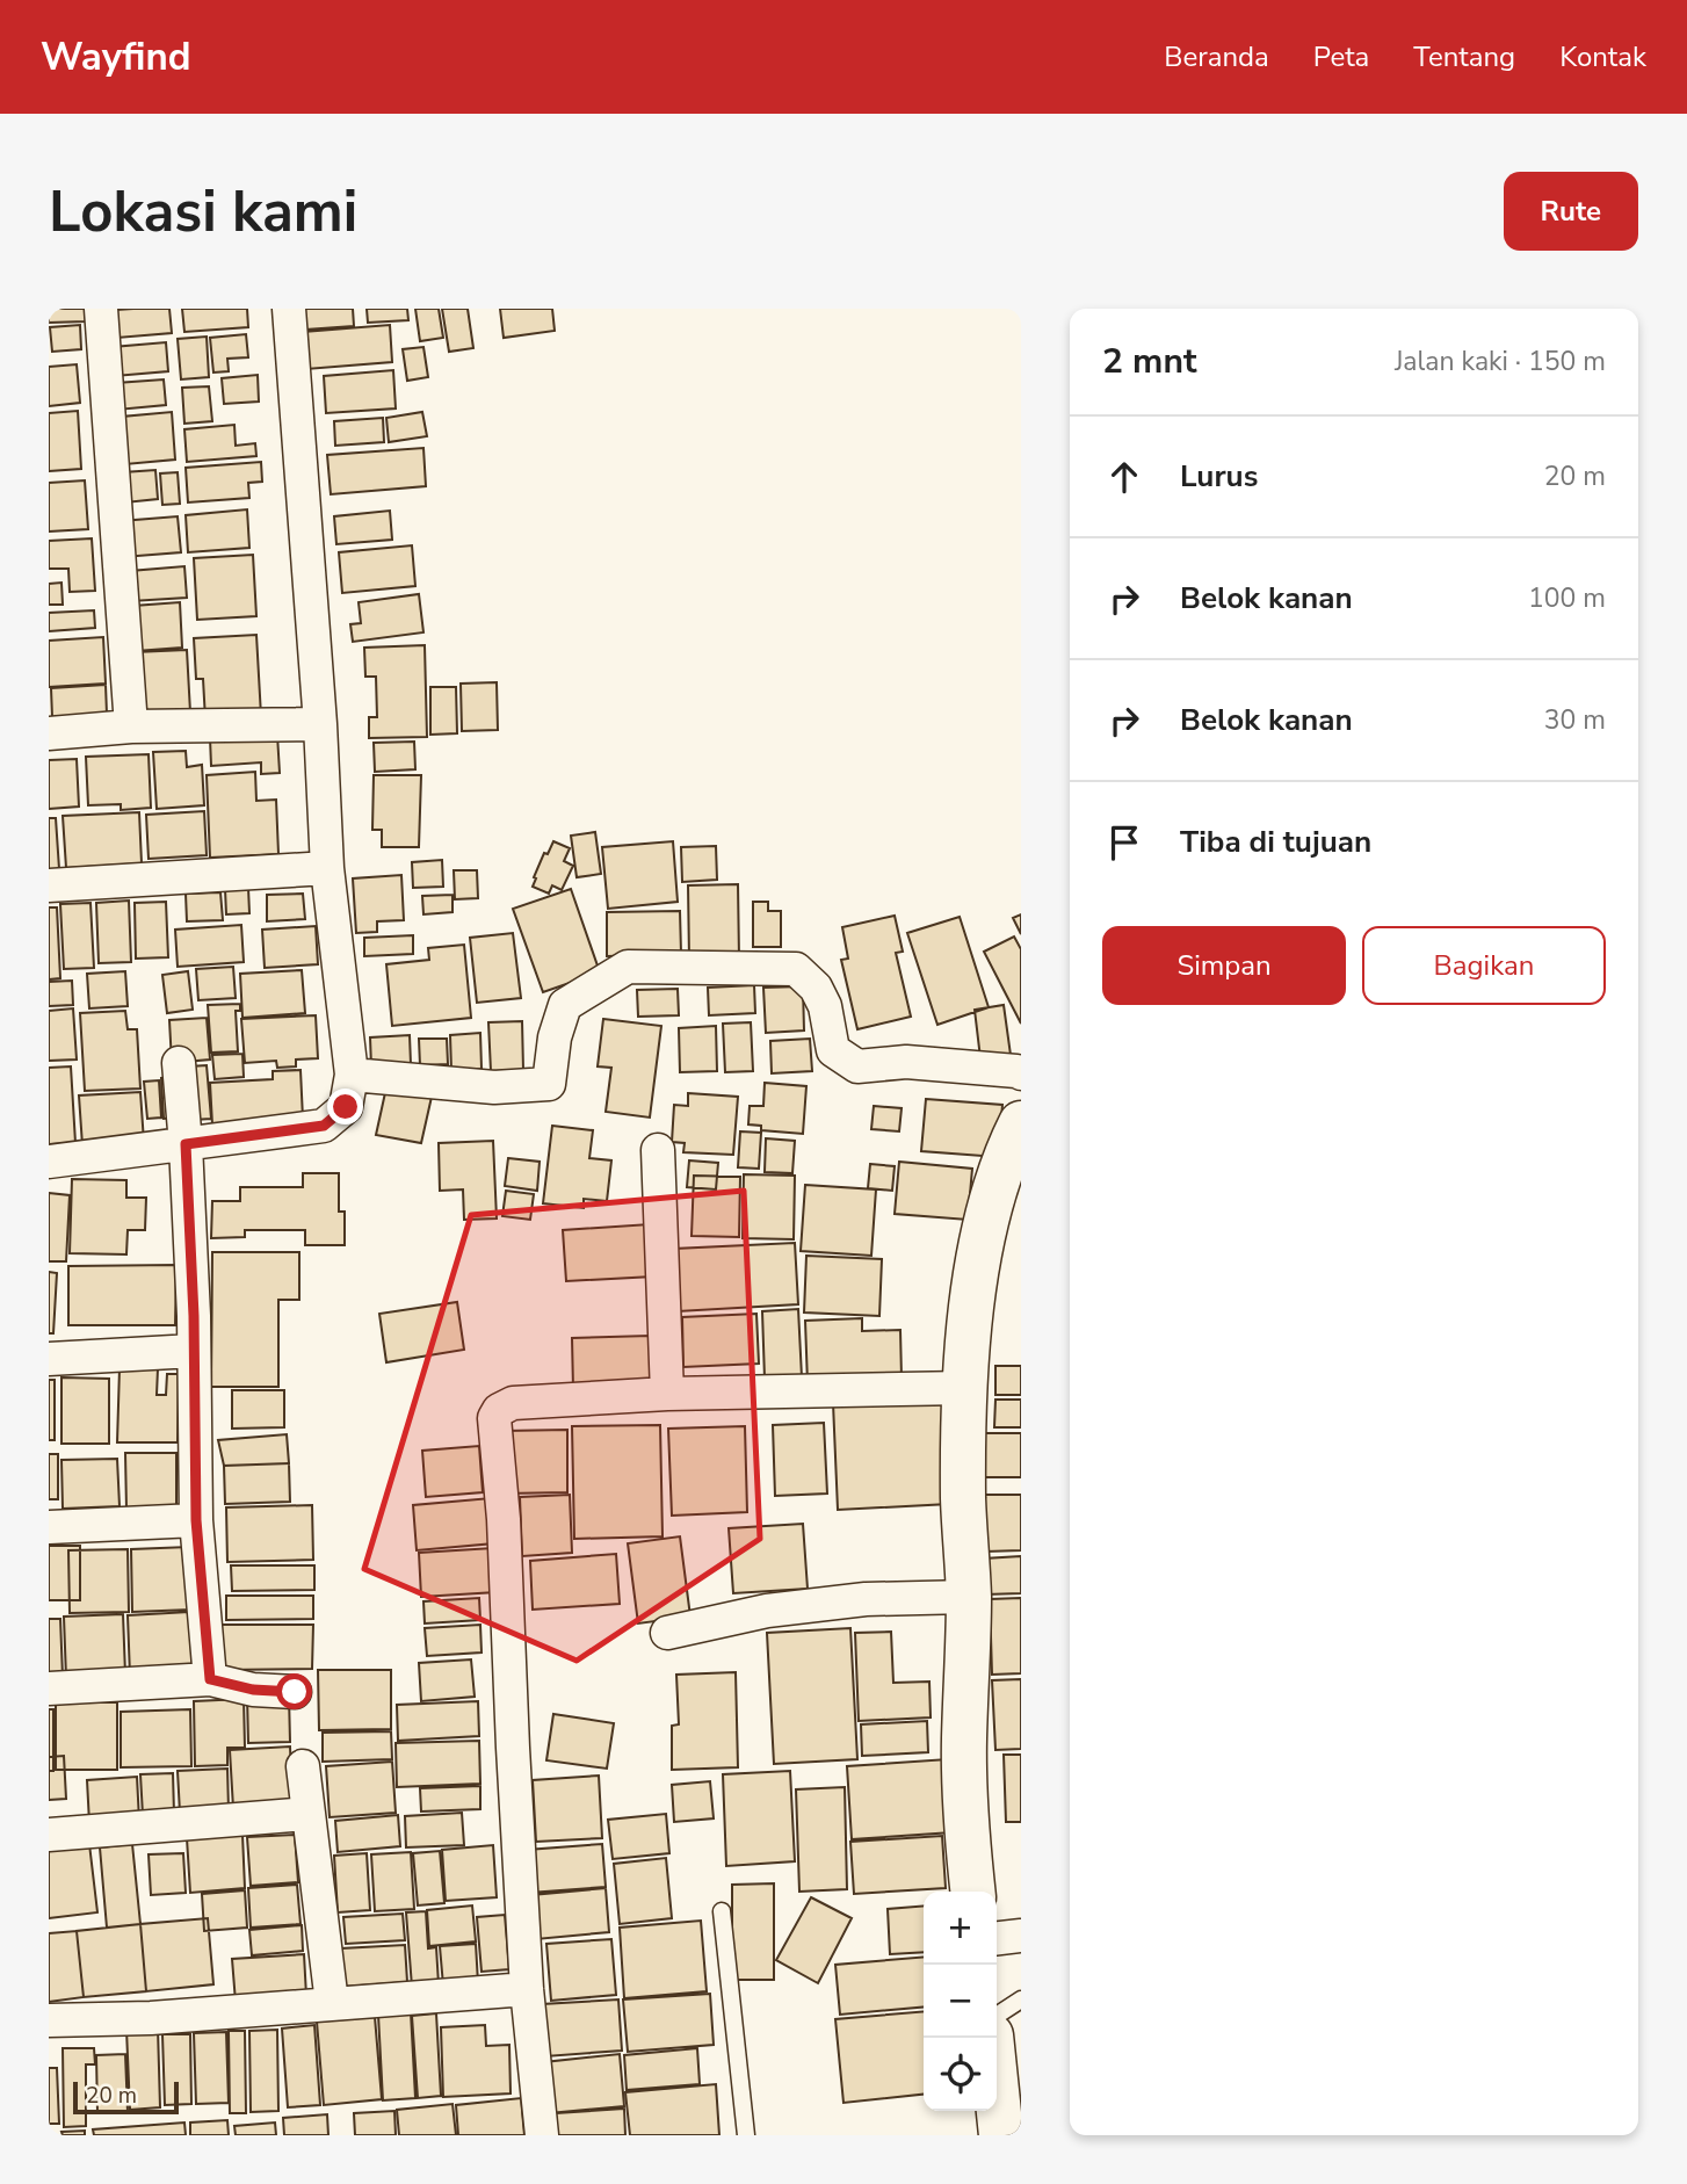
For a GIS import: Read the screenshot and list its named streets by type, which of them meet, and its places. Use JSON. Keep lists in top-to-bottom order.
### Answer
{
  "scale_bar": "20 m",
  "page": {
    "header": "Wayfind",
    "nav": [
      "Beranda",
      "Peta",
      "Tentang",
      "Kontak"
    ],
    "buttons": [
      "Rute",
      ["Simpan", "Bagikan"]
    ],
    "title": "Lokasi kami",
    "heading": ["2 mnt", "Jalan kaki · 150 m"],
    "list": [
      ["Lurus", "20 m"],
      ["Belok kanan", "100 m"],
      ["Belok kanan", "30 m"],
      "Tiba di tujuan"
    ],
    "map_buttons": ["+", "−"],
    "scale": "20 m"
  }
}
